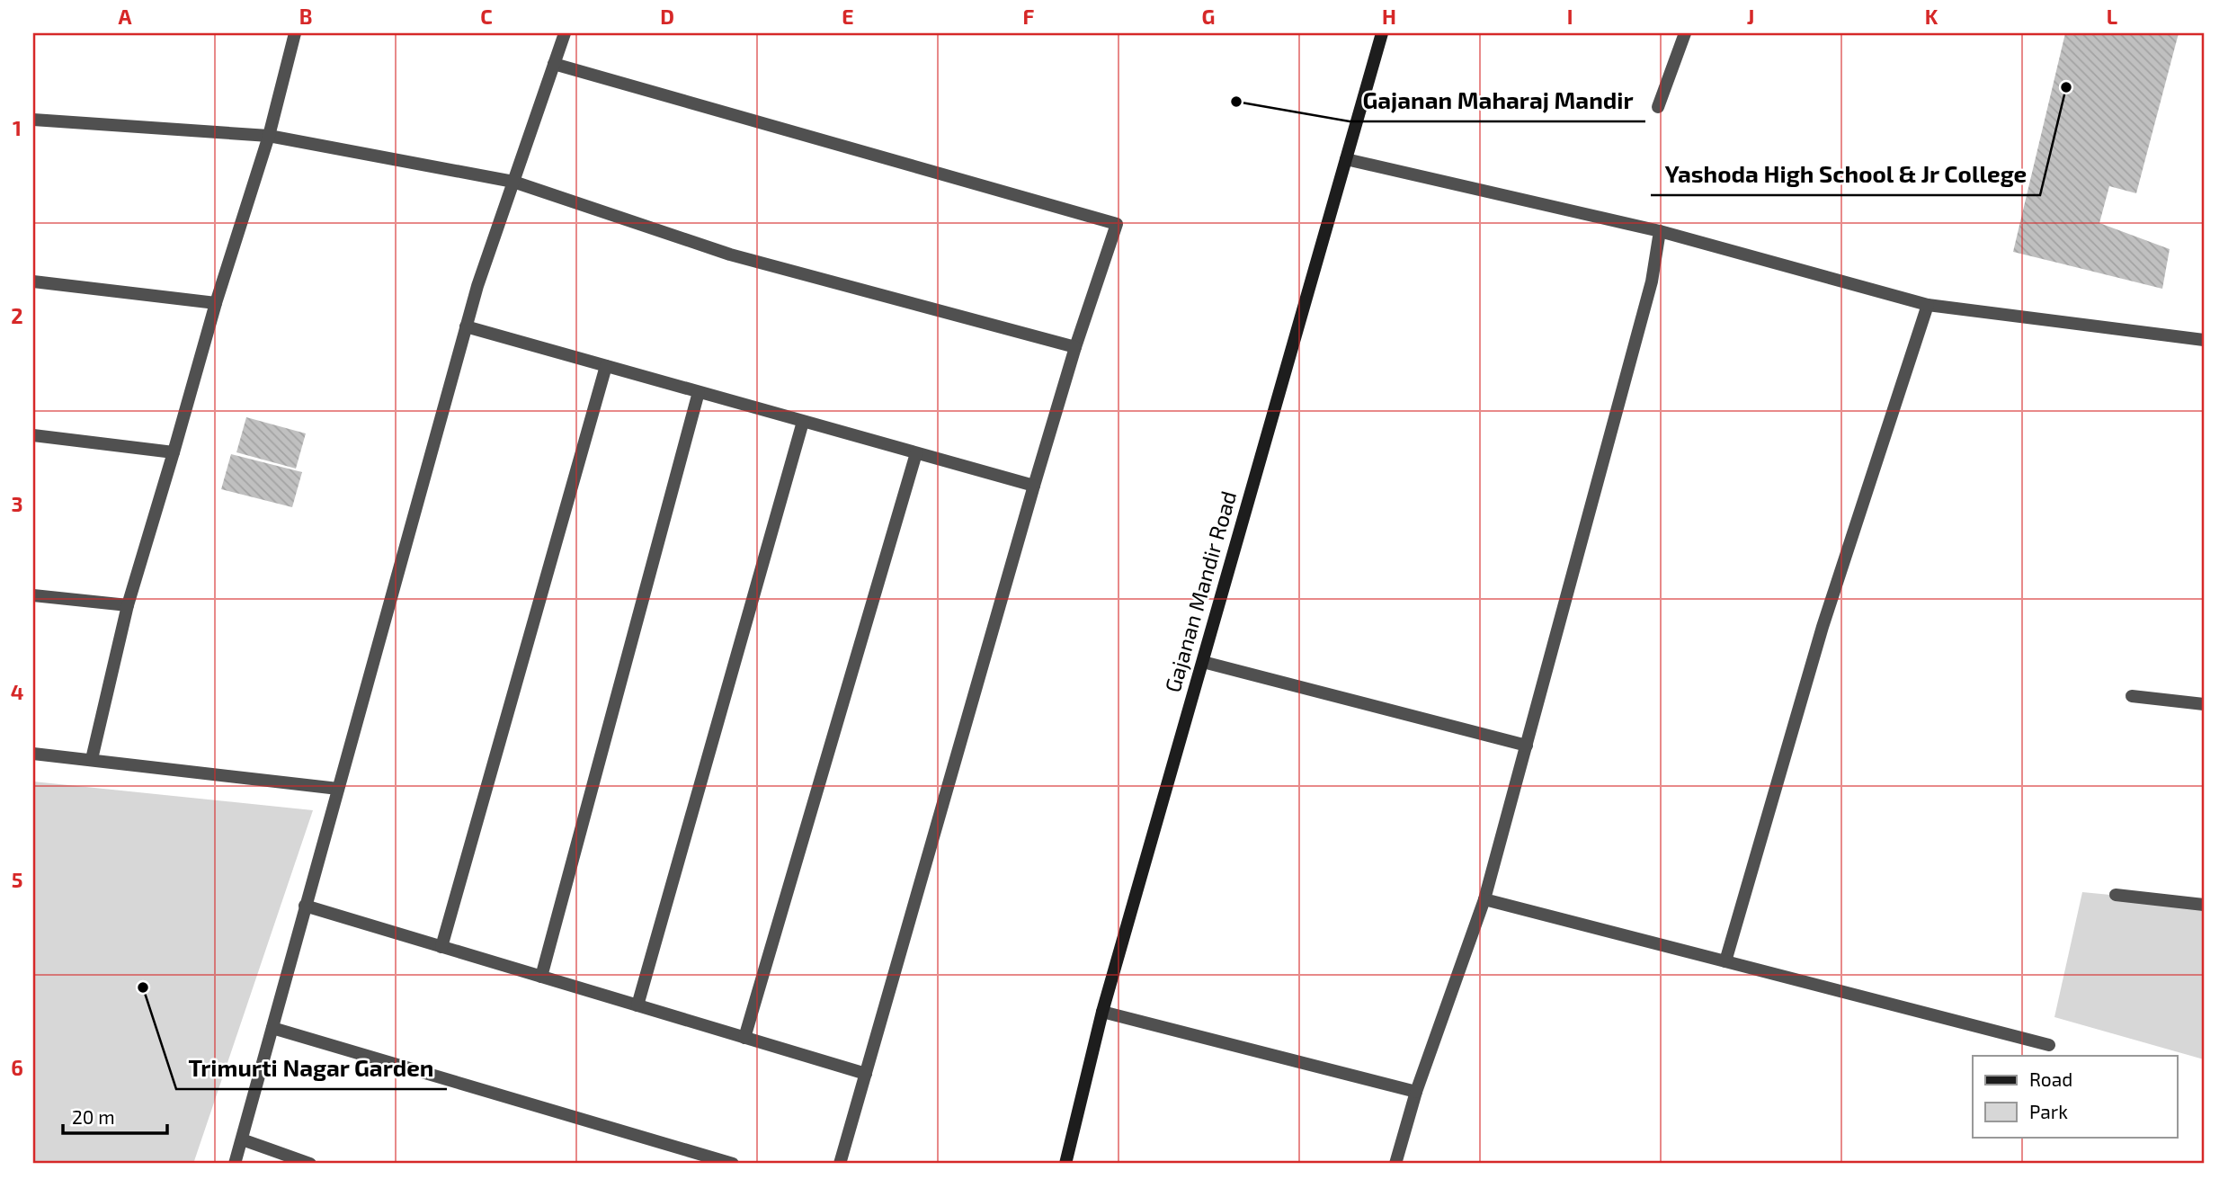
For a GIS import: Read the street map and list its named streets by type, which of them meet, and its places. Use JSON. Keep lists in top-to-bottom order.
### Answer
{
  "streets": {
    "street": ["Gajanan Mandir Road"]
  },
  "places": ["Yashoda High School & Jr College", "Gajanan Maharaj Mandir", "Trimurti Nagar Garden"],
  "legend": ["Road", "Park"],
  "scale_bar": "20 m",
  "grid": {
    "columns": [
      "A",
      "B",
      "C",
      "D",
      "E",
      "F",
      "G",
      "H",
      "I",
      "J",
      "K",
      "L"
    ],
    "rows": [
      "1",
      "2",
      "3",
      "4",
      "5",
      "6"
    ]
  }
}
